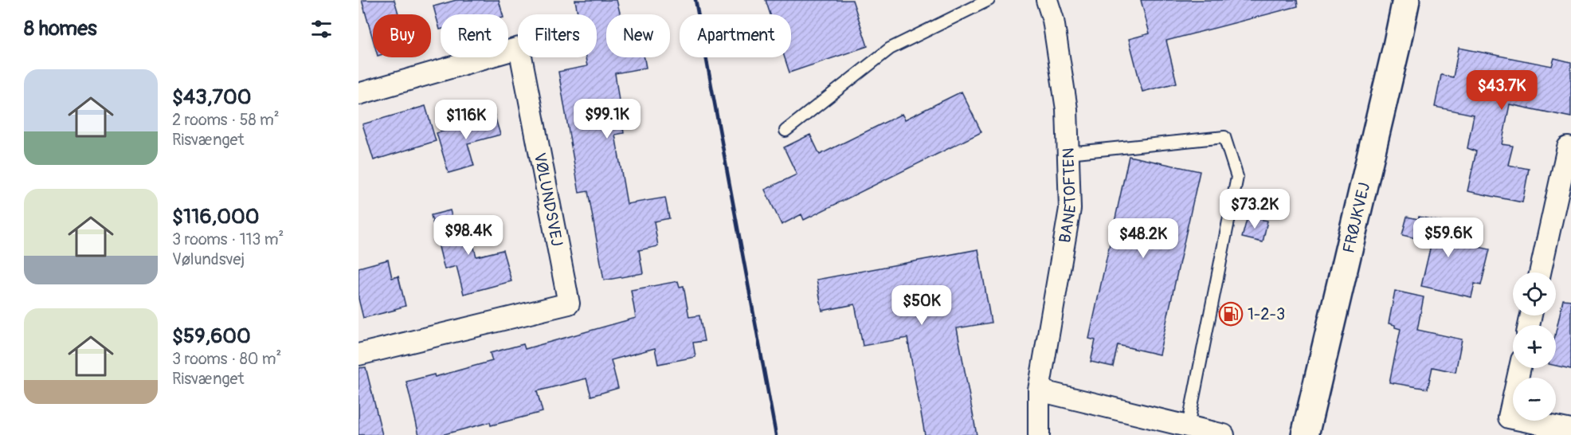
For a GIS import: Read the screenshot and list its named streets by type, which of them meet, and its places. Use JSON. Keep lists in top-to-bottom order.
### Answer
{
  "streets": {
    "street": ["BANETOFTEN", "VØLUNDSVEJ", "FRØJKVEJ"]
  },
  "places": {
    "fuel station": ["1-2-3"]
  },
  "page": {
    "heading": "8 homes",
    "chip": [
      "Buy",
      "Rent",
      "Filters",
      "New",
      "Apartment"
    ],
    "list": [
      {
        "name": "$43,700",
        "note": "2 rooms · 58 m² · Risvænget"
      },
      {
        "name": "$116,000",
        "note": "3 rooms · 113 m² · Vølundsvej"
      },
      {
        "name": "$59,600",
        "note": "3 rooms · 80 m² · Risvænget"
      }
    ],
    "price": [
      "$43.7K",
      "$99.1K",
      "$116K",
      "$73.2K",
      "$98.4K",
      "$59.6K",
      "$48.2K",
      "$50K"
    ],
    "map_buttons": ["+", "−"]
  }
}
